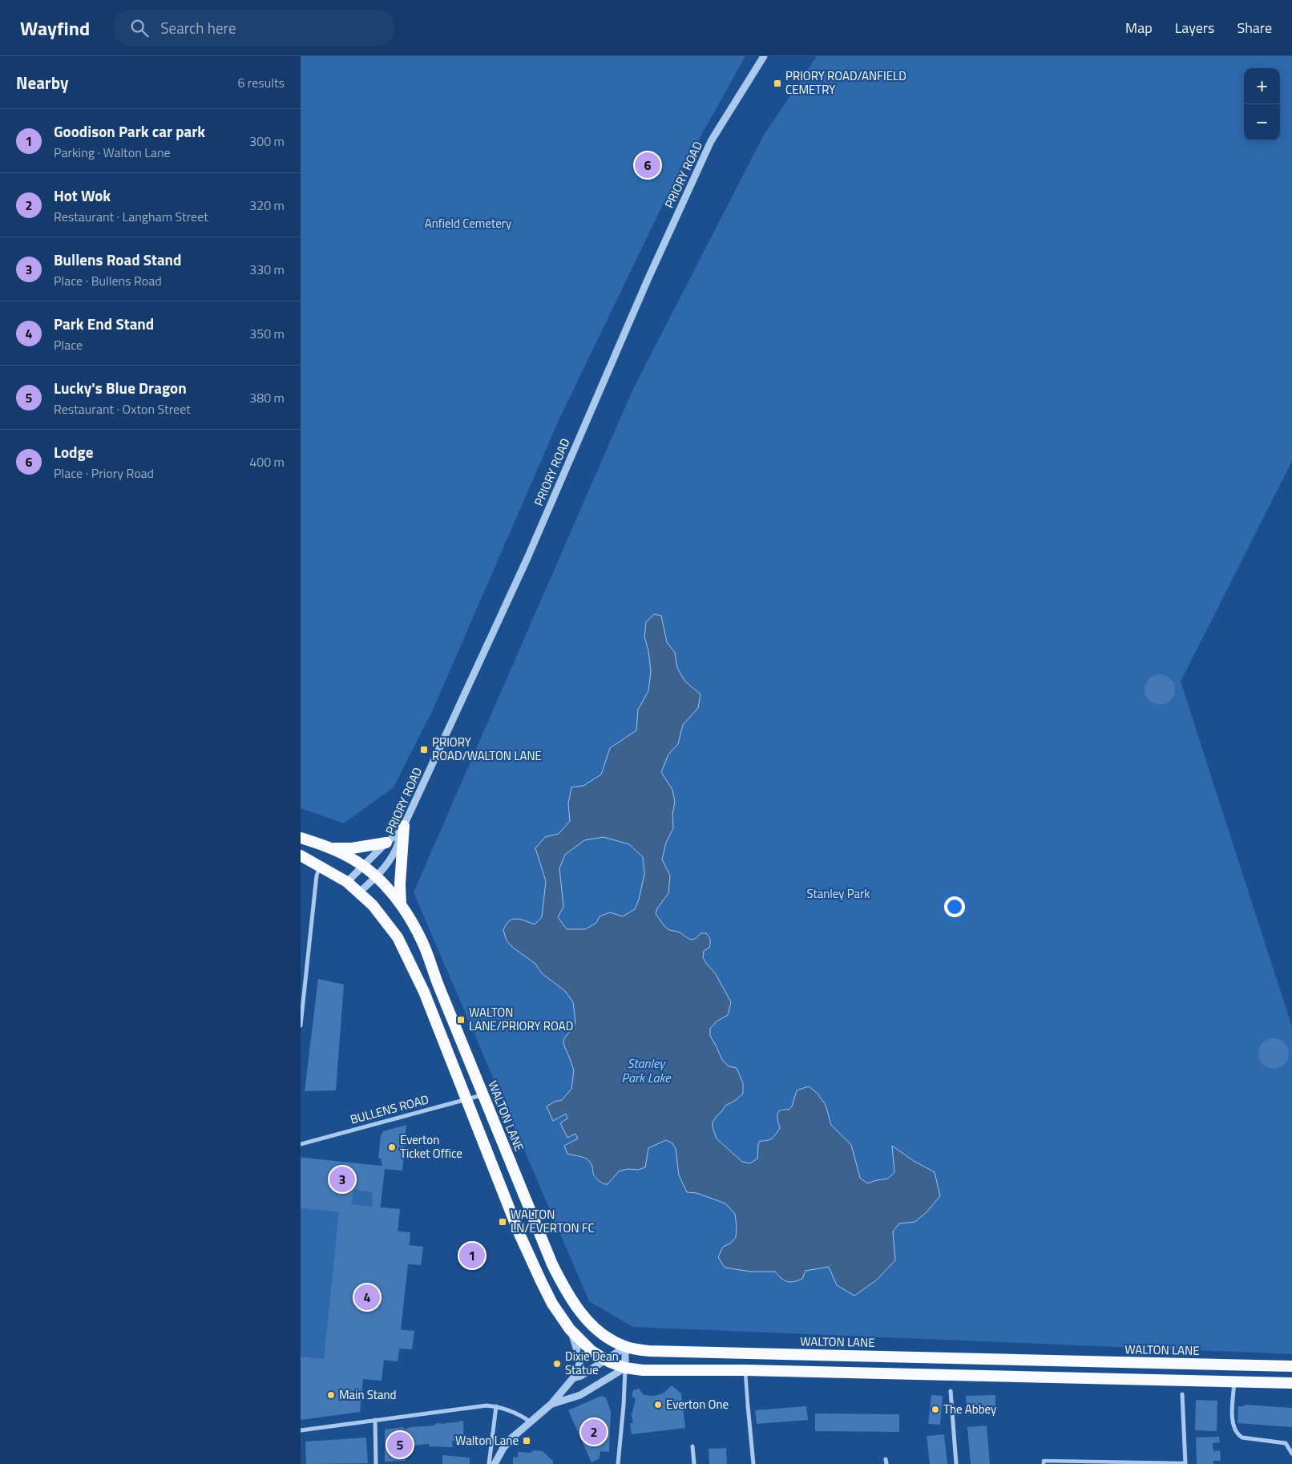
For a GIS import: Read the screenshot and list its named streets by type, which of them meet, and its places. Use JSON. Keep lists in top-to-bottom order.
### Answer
{
  "streets": {
    "highway": ["WALTON LANE"],
    "street": ["PRIORY ROAD", "BULLENS ROAD"]
  },
  "crossings": [
    ["PRIORY ROAD", "WALTON LANE"],
    ["BULLENS ROAD", "WALTON LANE"]
  ],
  "water": ["Stanley Park Lake"],
  "parks": ["Anfield Cemetery", "Stanley Park"],
  "places": {
    "transit": [
      "PRIORY ROAD/ANFIELD CEMETRY",
      "PRIORY ROAD/WALTON LANE",
      "WALTON LANE/PRIORY ROAD",
      "WALTON LN/EVERTON FC",
      "Walton Lane"
    ],
    "other": [
      "Everton Ticket Office",
      "Dixie Dean Statue",
      "Main Stand",
      "Everton One",
      "The Abbey"
    ]
  },
  "page": {
    "header": "Wayfind",
    "search": "Search here",
    "nav": ["Map", "Layers", "Share"],
    "heading": ["Nearby", "6 results"],
    "map_buttons": ["+", "−"],
    "list": [
      {
        "mark": "1",
        "name": "Goodison Park car park",
        "note": "Parking · Walton Lane",
        "value": "300 m"
      },
      {
        "mark": "2",
        "name": "Hot Wok",
        "note": "Restaurant · Langham Street",
        "value": "320 m"
      },
      {
        "mark": "3",
        "name": "Bullens Road Stand",
        "note": "Place · Bullens Road",
        "value": "330 m"
      },
      {
        "mark": "4",
        "name": "Park End Stand",
        "note": "Place",
        "value": "350 m"
      },
      {
        "mark": "5",
        "name": "Lucky's Blue Dragon",
        "note": "Restaurant · Oxton Street",
        "value": "380 m"
      },
      {
        "mark": "6",
        "name": "Lodge",
        "note": "Place · Priory Road",
        "value": "400 m"
      }
    ],
    "pins": [
      "6",
      "3",
      "1",
      "4",
      "2",
      "5"
    ]
  }
}
